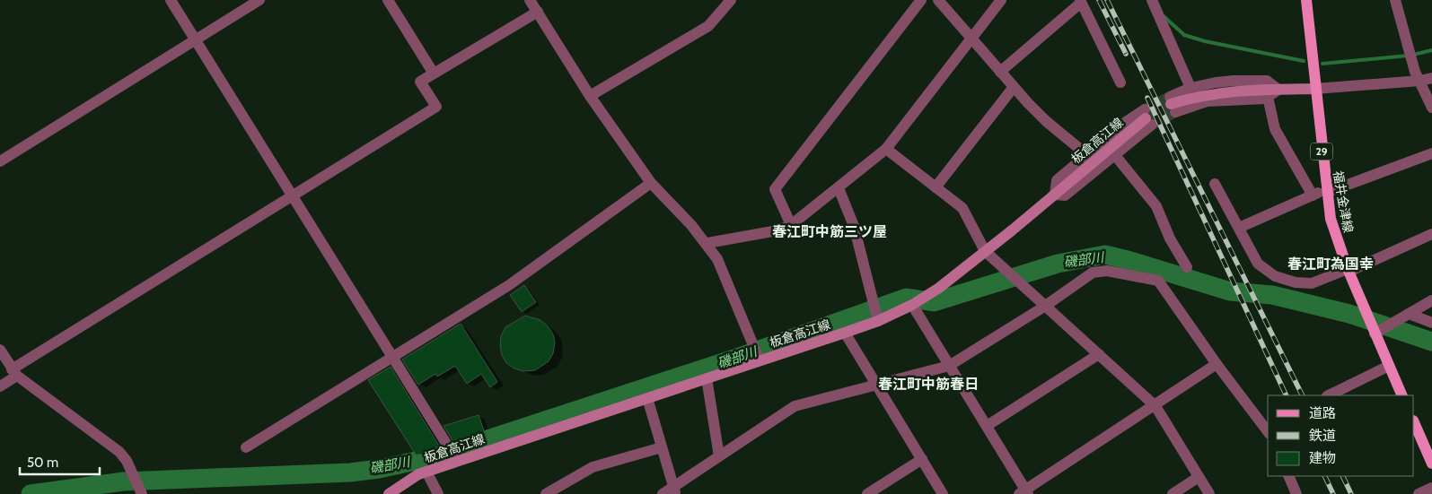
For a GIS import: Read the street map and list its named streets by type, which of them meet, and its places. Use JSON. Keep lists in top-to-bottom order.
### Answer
{
  "streets": {
    "main road": ["板倉高江線", "29", "福井金津線"]
  },
  "districts": ["春江町中筋三ツ屋", "春江町為国幸", "春江町中筋春日"],
  "water": ["磯部川"],
  "legend": ["道路", "鉄道", "建物"],
  "scale_bar": "50 m"
}
